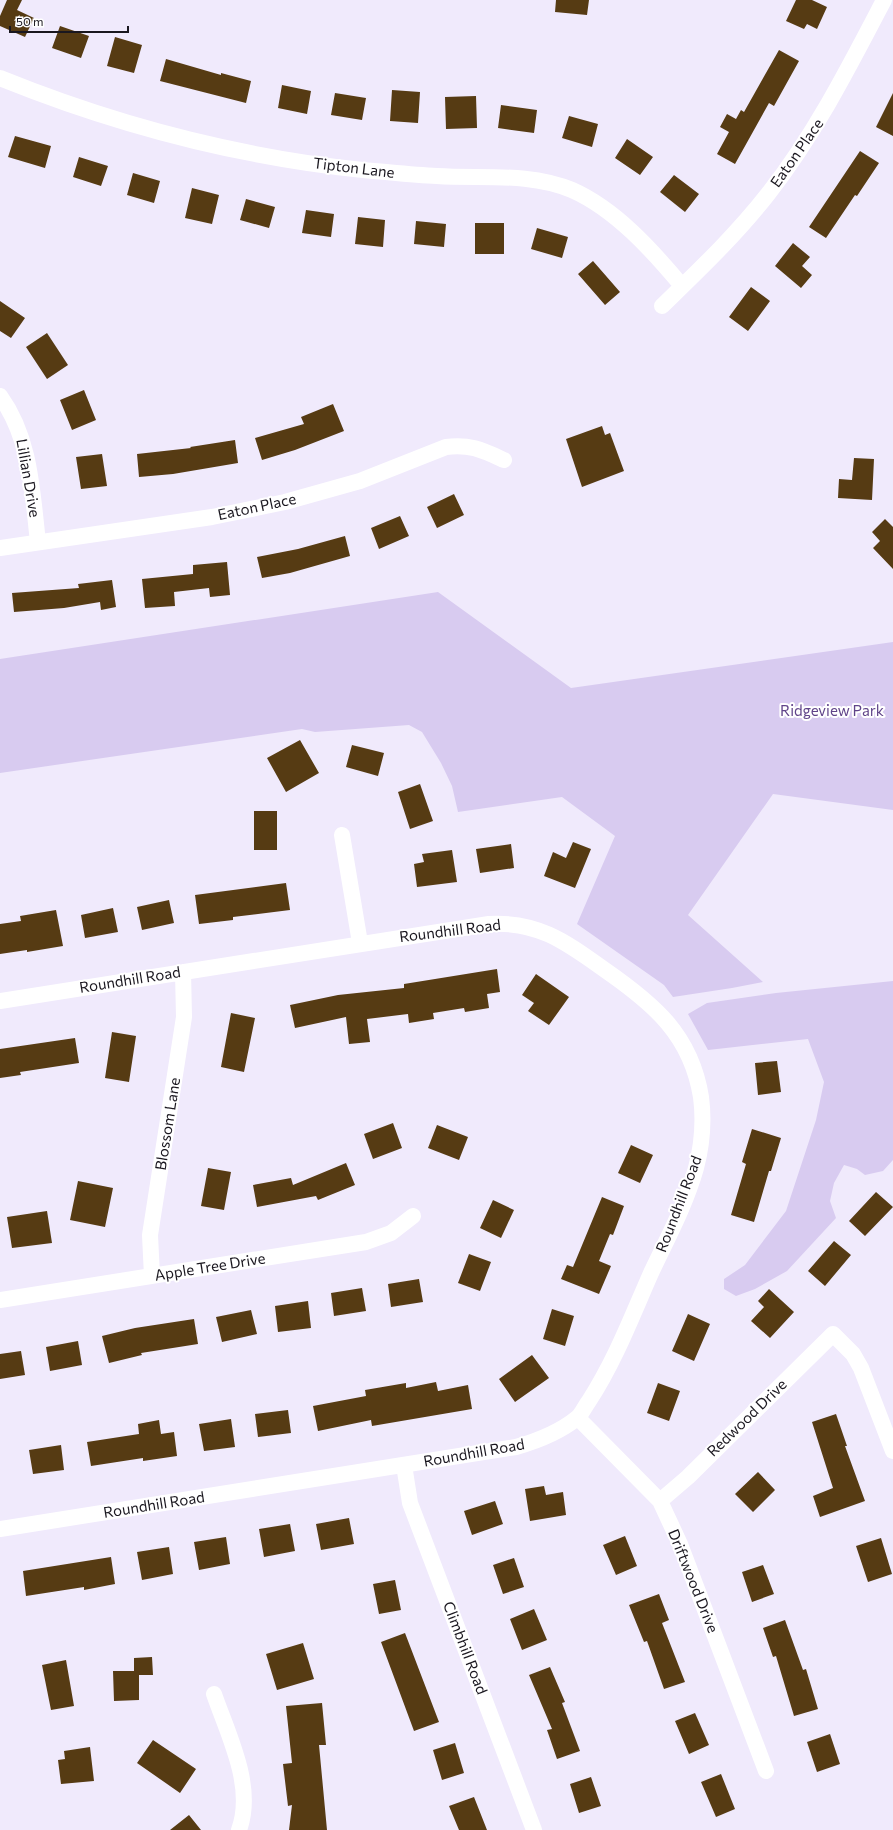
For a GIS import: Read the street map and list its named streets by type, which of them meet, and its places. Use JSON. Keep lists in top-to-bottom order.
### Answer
{
  "streets": {
    "street": [
      "Eaton Place",
      "Tipton Lane",
      "Lillian Drive",
      "Roundhill Road",
      "Blossom Lane",
      "Apple Tree Drive",
      "Redwood Drive",
      "Driftwood Drive",
      "Climbhill Road"
    ]
  },
  "crossings": [
    ["Eaton Place", "Tipton Lane"],
    ["Eaton Place", "Lillian Drive"],
    ["Roundhill Road", "Blossom Lane"],
    ["Roundhill Road", "Driftwood Drive"],
    ["Roundhill Road", "Climbhill Road"],
    ["Blossom Lane", "Apple Tree Drive"],
    ["Redwood Drive", "Driftwood Drive"]
  ],
  "parks": ["Ridgeview Park"],
  "scale_bar": "50 m"
}
